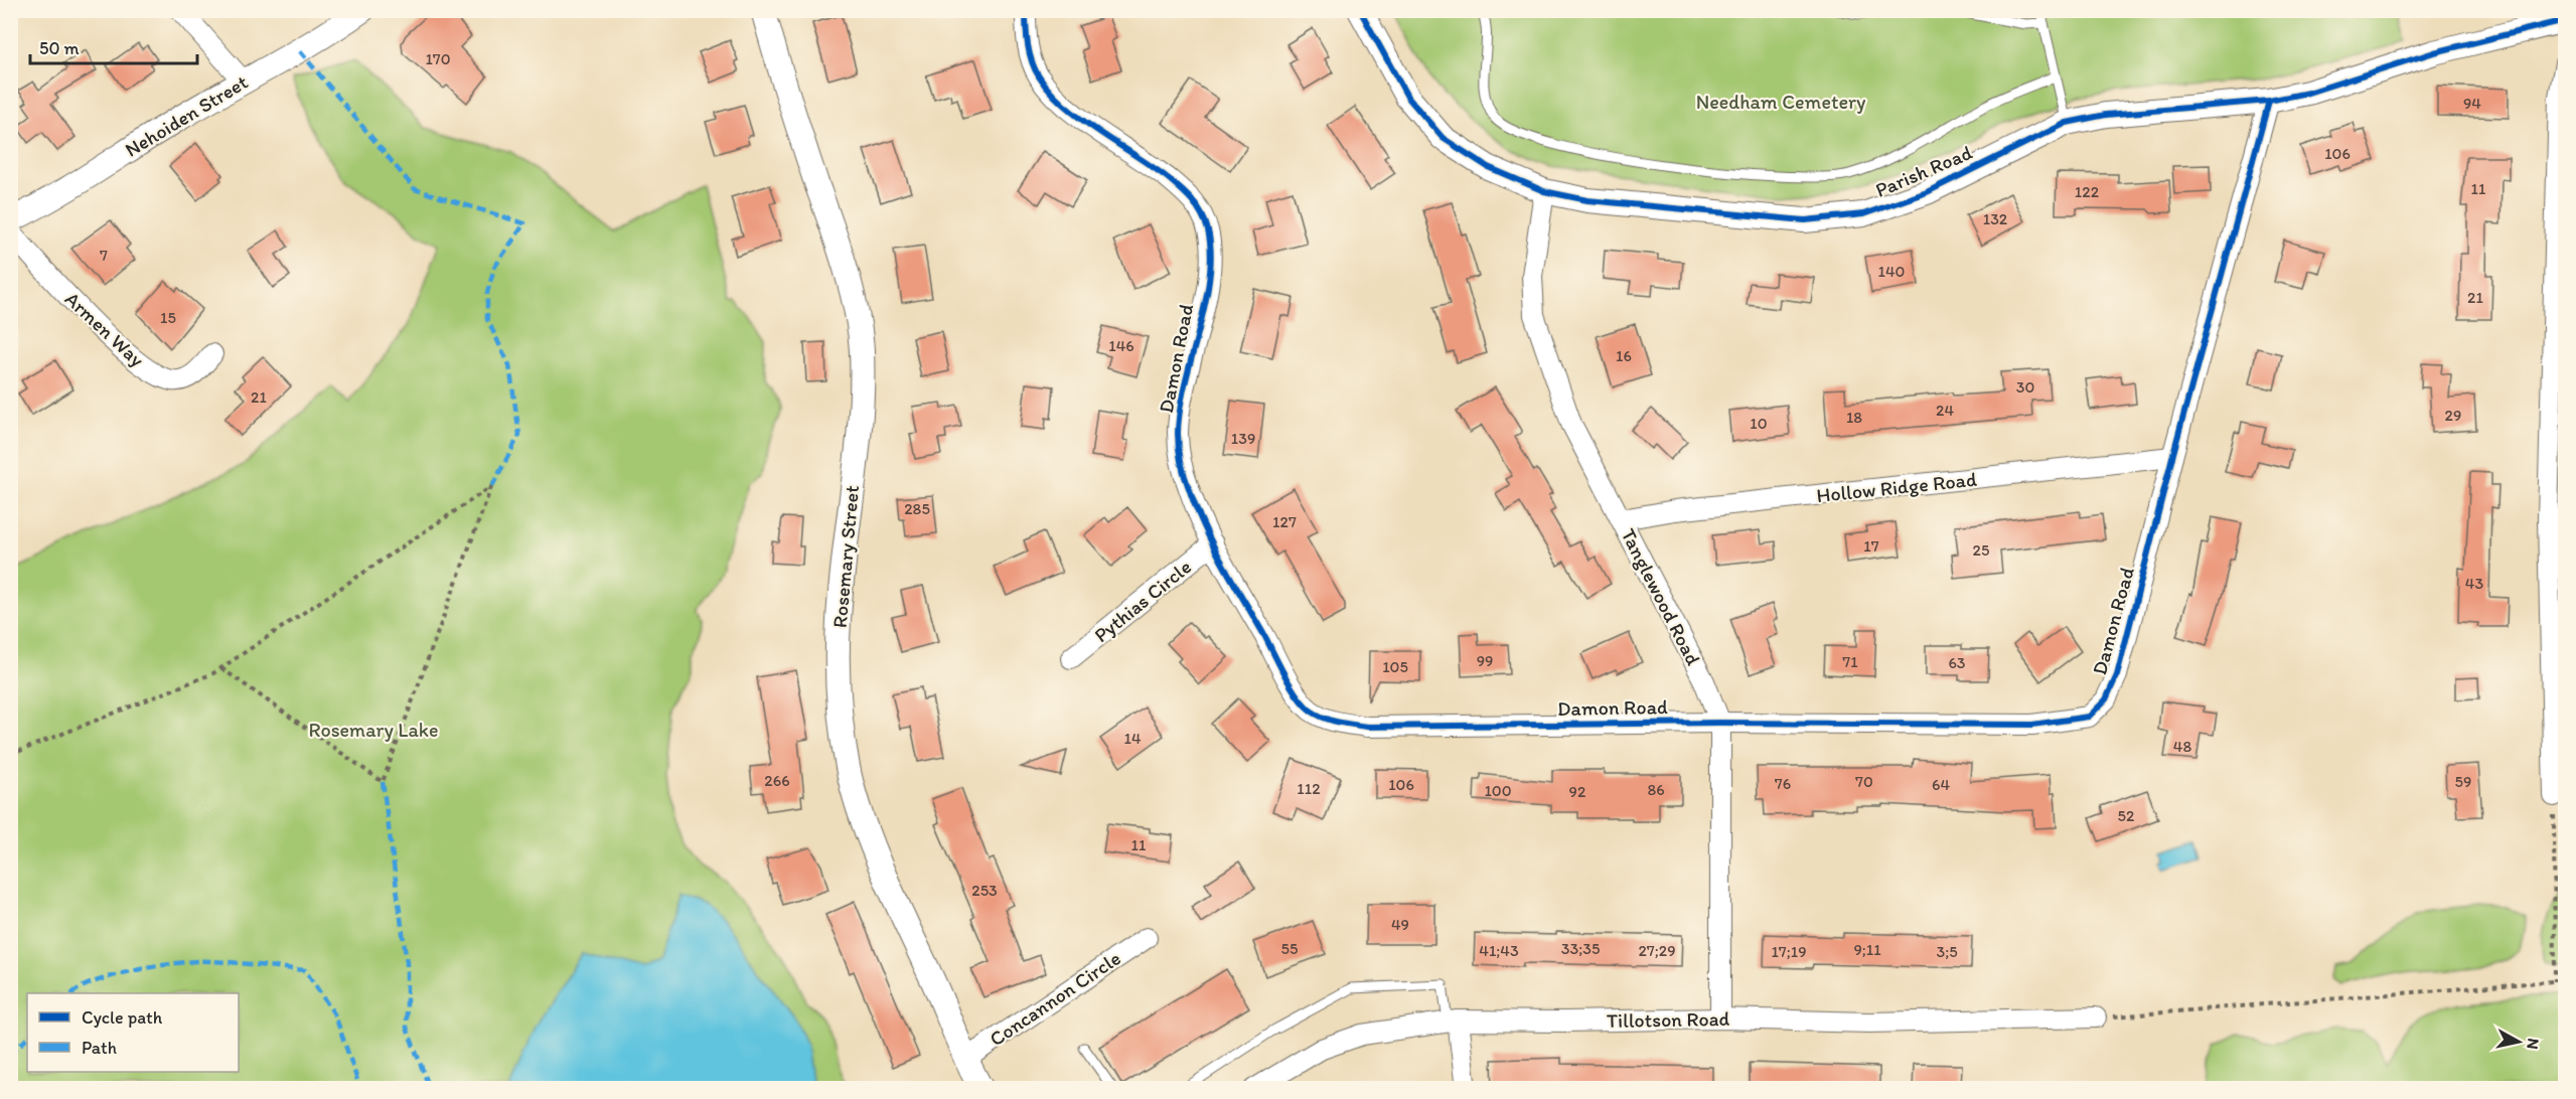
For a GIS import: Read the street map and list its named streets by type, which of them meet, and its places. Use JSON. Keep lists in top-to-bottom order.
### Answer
{
  "streets": {
    "street": [
      "Nehoiden Street",
      "Parish Road",
      "Armen Way",
      "Damon Road",
      "Hollow Ridge Road",
      "Rosemary Street",
      "Tanglewood Road",
      "Pythias Circle",
      "Concannon Circle",
      "Tillotson Road"
    ]
  },
  "crossings": [
    ["Parish Road", "Damon Road"],
    ["Parish Road", "Tanglewood Road"],
    ["Damon Road", "Hollow Ridge Road"],
    ["Damon Road", "Tanglewood Road"],
    ["Damon Road", "Pythias Circle"],
    ["Hollow Ridge Road", "Tanglewood Road"],
    ["Rosemary Street", "Concannon Circle"],
    ["Tanglewood Road", "Tillotson Road"]
  ],
  "parks": ["Needham Cemetery", "Rosemary Lake"],
  "house_numbers": [
    "170",
    "94",
    "106",
    "11",
    "122",
    "132",
    "7",
    "140",
    "21",
    "15",
    "146",
    "16",
    "30",
    "21",
    "24",
    "29",
    "18",
    "10",
    "139",
    "285",
    "127",
    "17",
    "25",
    "43",
    "99",
    "71",
    "63",
    "105",
    "14",
    "48",
    "266",
    "70",
    "59",
    "76",
    "106",
    "64",
    "112",
    "86",
    "100",
    "92",
    "52",
    "11",
    "253",
    "49",
    "55",
    "33;35",
    "9;11",
    "41;43",
    "27;29",
    "17;19",
    "3;5"
  ],
  "legend": ["Cycle path", "Path"],
  "scale_bar": "50 m",
  "north": "right"
}
